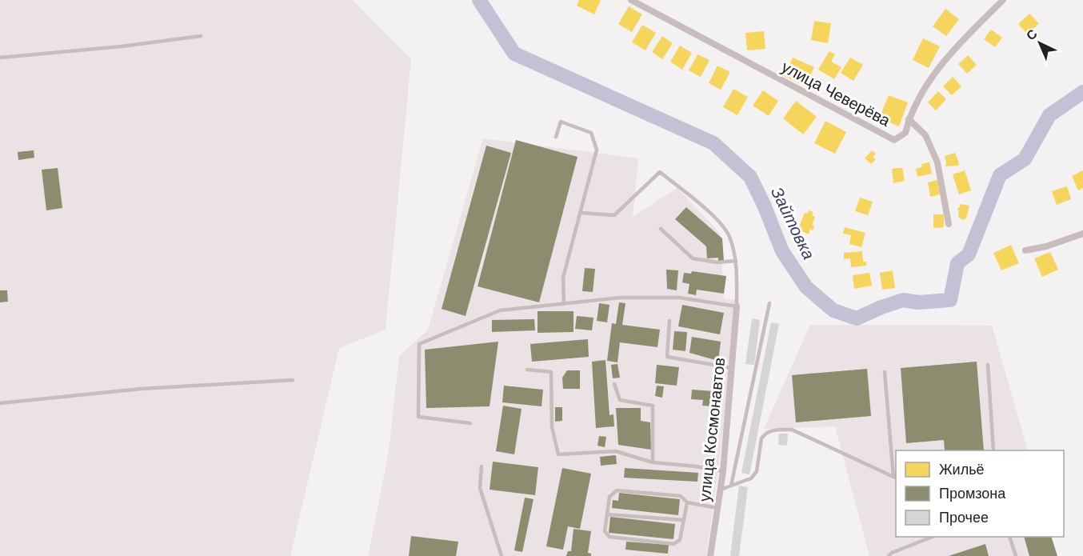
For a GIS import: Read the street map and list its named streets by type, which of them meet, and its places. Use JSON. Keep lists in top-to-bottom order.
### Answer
{
  "streets": {
    "street": ["улица Чеверёва", "улица Космонавтов"]
  },
  "water": ["Зайтовка"],
  "legend": ["Жильё", "Промзона", "Прочее"],
  "north": "top left"
}
